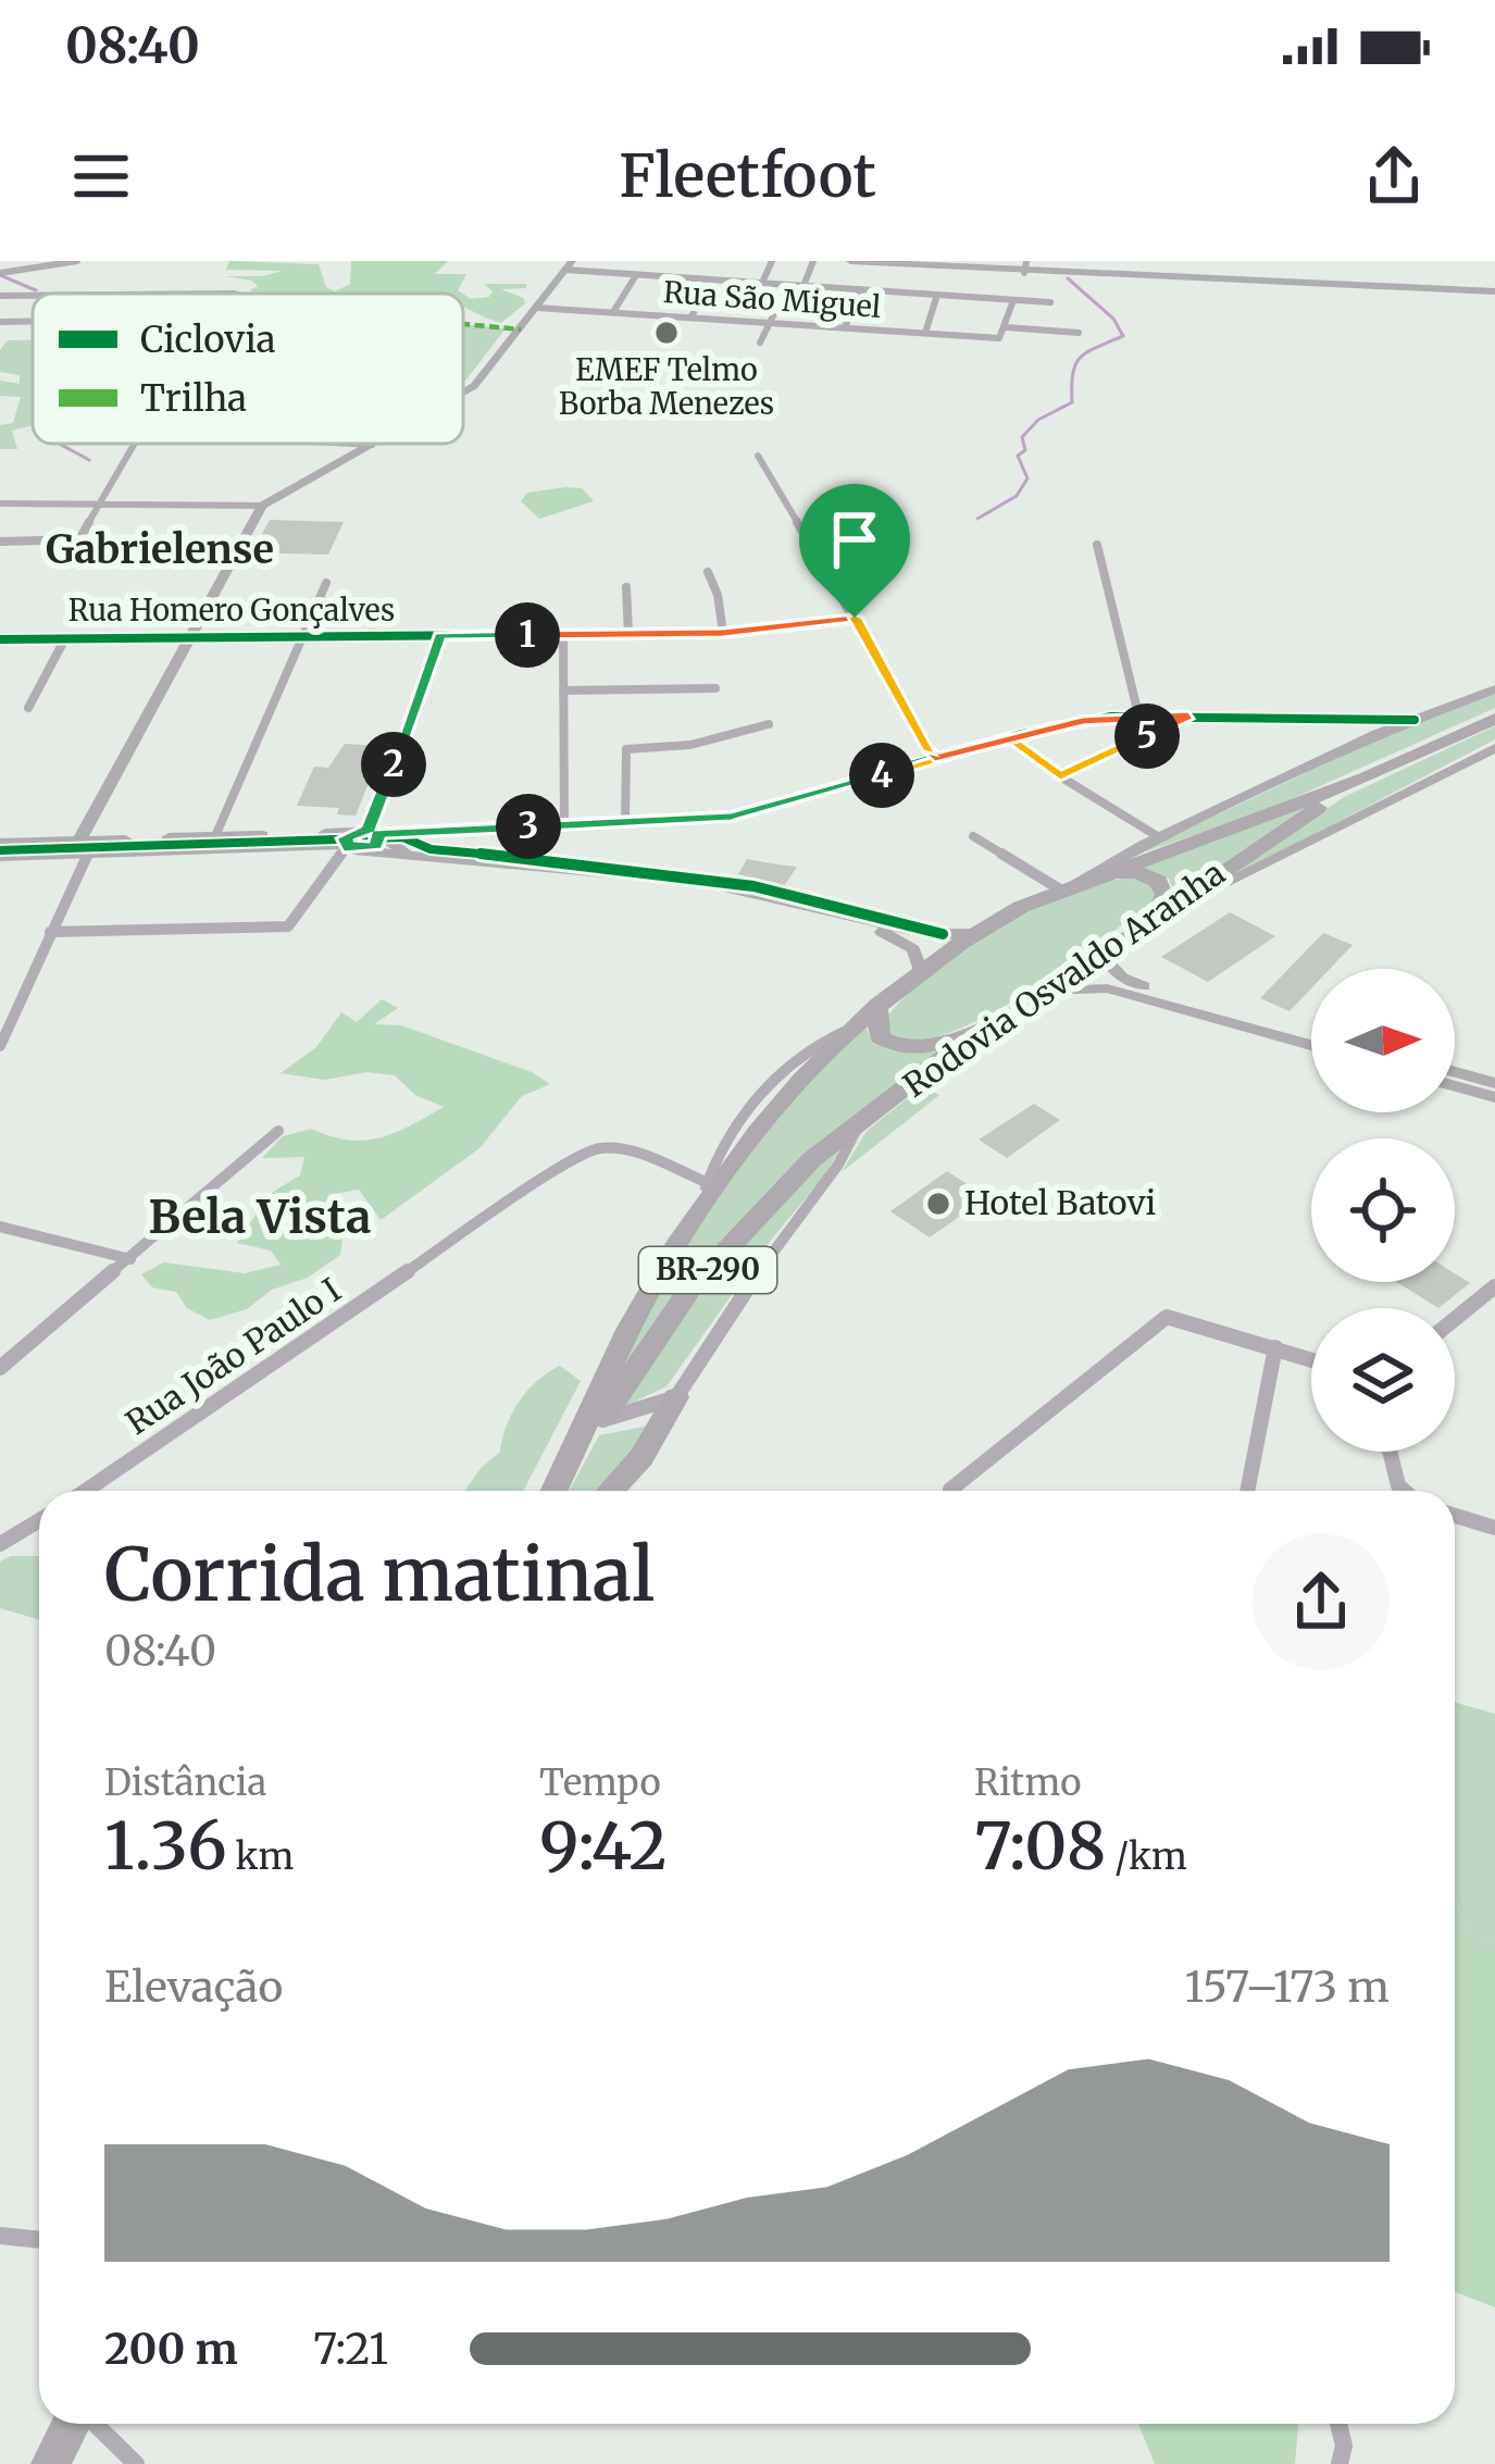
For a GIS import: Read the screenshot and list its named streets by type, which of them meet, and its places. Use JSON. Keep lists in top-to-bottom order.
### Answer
{
  "streets": {
    "highway": ["Rodovia Osvaldo Aranha", "BR-290"],
    "street": ["Rua São Miguel", "Rua Homero Gonçalves", "Rua João Paulo I"]
  },
  "crossings": [
    ["Rodovia Osvaldo Aranha", "BR-290"],
    ["Rodovia Osvaldo Aranha", "Rua João Paulo I"]
  ],
  "districts": ["Gabrielense", "Bela Vista"],
  "places": ["EMEF Telmo Borba Menezes", "Hotel Batovi"],
  "legend": ["Ciclovia", "Trilha"],
  "north": "right",
  "page": {
    "status": "08:40",
    "header": "Fleetfoot",
    "pins": [
      "1",
      "5",
      "2",
      "4",
      "3"
    ],
    "heading": ["Corrida matinal", "08:40"],
    "stats": [
      ["Distância", "1.36 km"],
      ["Tempo", "9:42"],
      ["Ritmo", "7:08 /km"]
    ],
    "chart": ["Elevação", "157–173 m"],
    "list": [
      {
        "name": "200 m",
        "note": "7:21"
      }
    ]
  }
}
